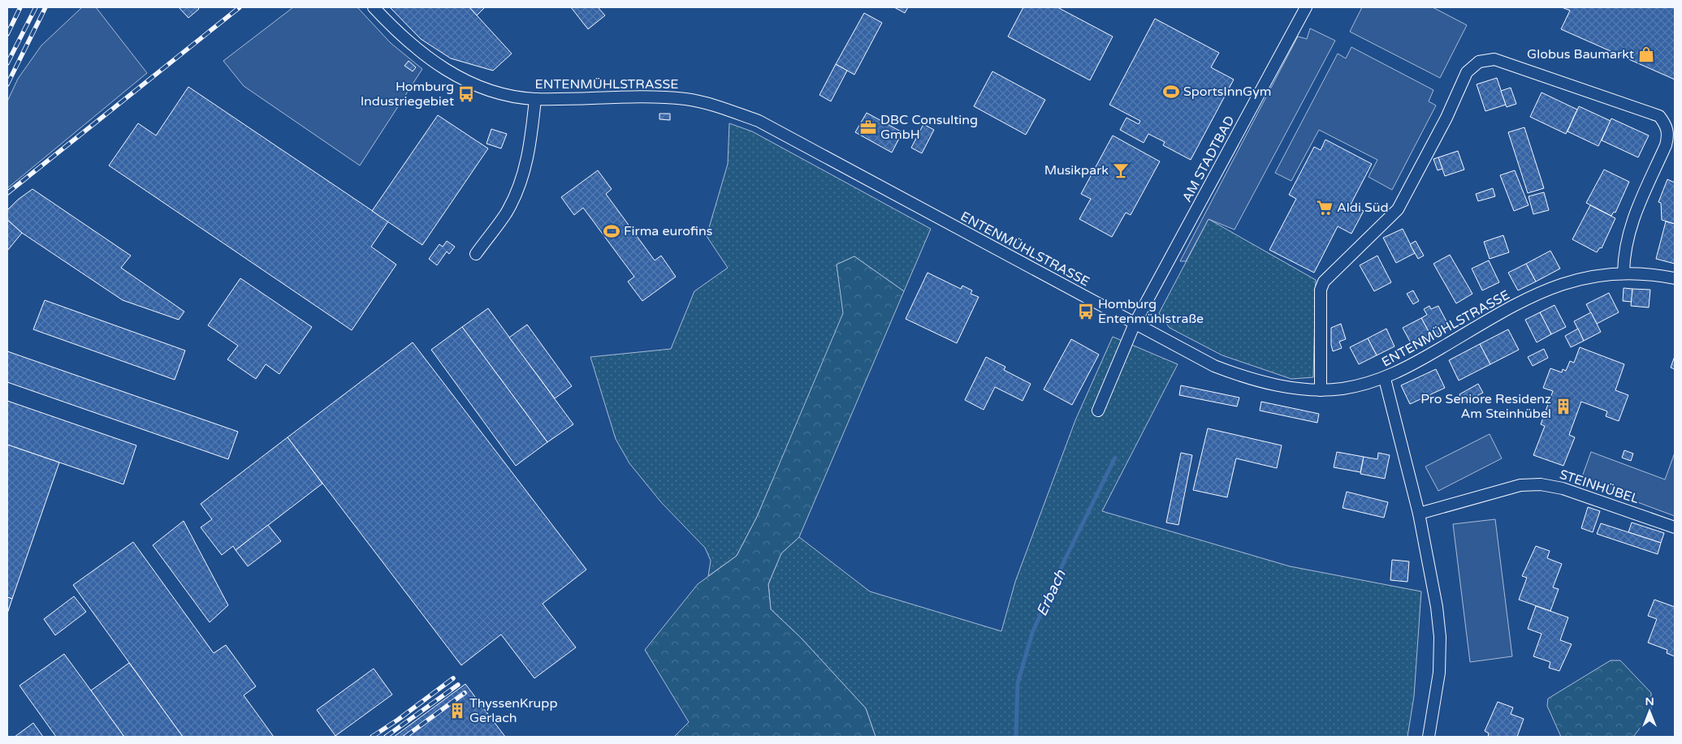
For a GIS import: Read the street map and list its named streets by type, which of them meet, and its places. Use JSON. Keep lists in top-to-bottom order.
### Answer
{
  "streets": {
    "street": ["ENTENMÜHLSTRASSE", "AM STADTBAD", "STEINHÜBEL"]
  },
  "crossings": [
    ["ENTENMÜHLSTRASSE", "AM STADTBAD"]
  ],
  "water": ["Erbach"],
  "places": {
    "shop": ["Globus Baumarkt"],
    "sports": ["SportsInnGym", "Firma eurofins"],
    "bus stop": ["Homburg Industriegebiet", "Homburg Entenmühlstraße"],
    "office": ["DBC Consulting GmbH"],
    "bar": ["Musikpark"],
    "supermarket": ["Aldi Süd"],
    "building": ["Pro Seniore Residenz Am Steinhübel", "ThyssenKrupp Gerlach"]
  },
  "north": "top"
}
